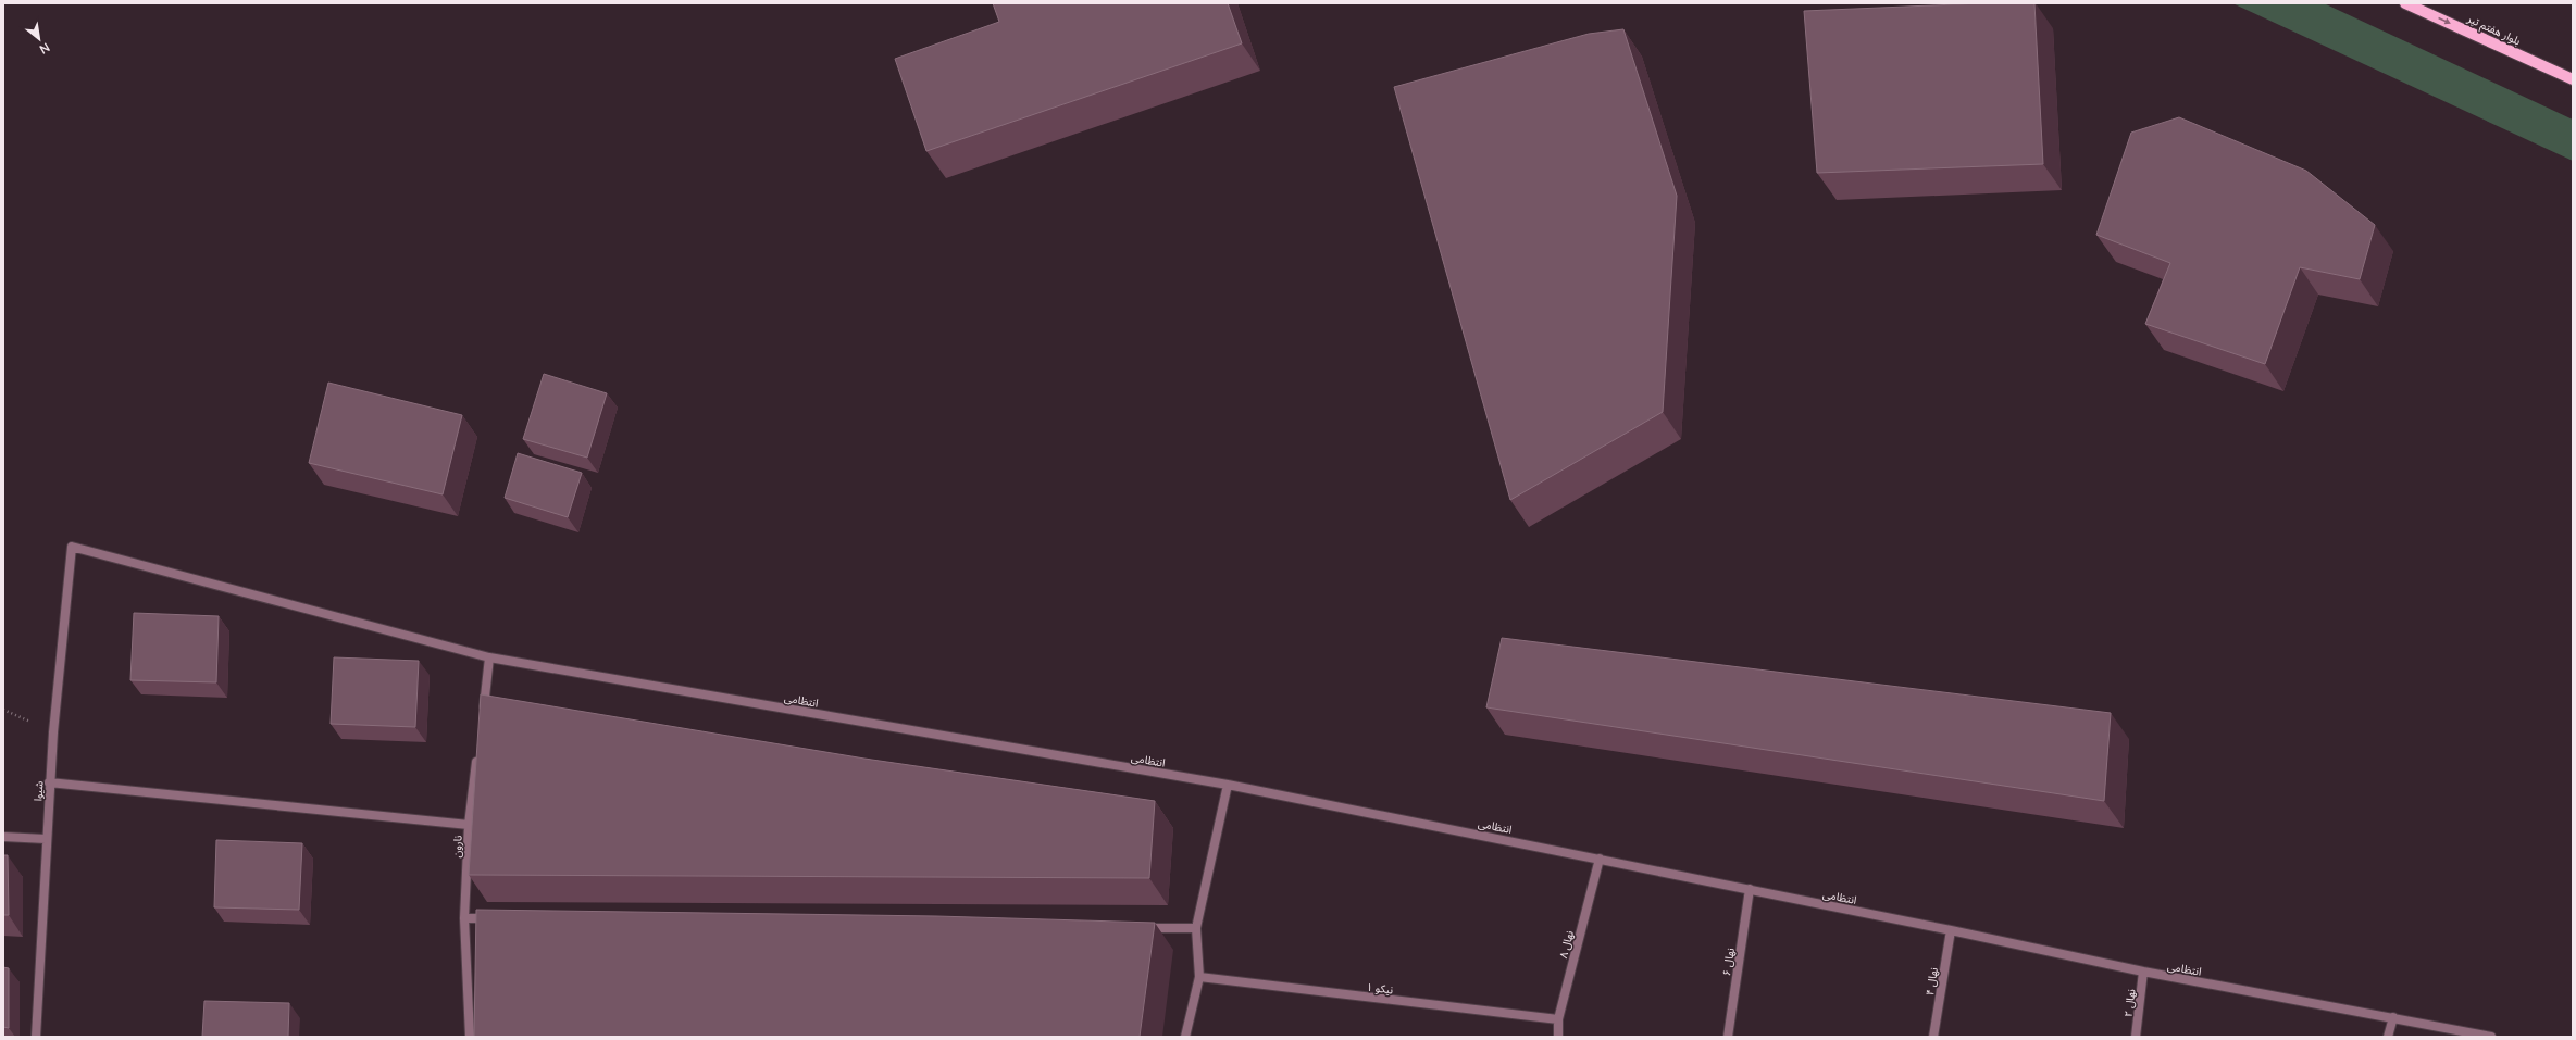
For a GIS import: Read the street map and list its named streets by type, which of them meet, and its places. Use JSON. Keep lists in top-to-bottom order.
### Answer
{
  "streets": {
    "main road": ["بلوار هفتم تیر"],
    "street": [
      "انتظامی",
      "شیوا",
      "نارون",
      "نهال ۸",
      "نهال ۶",
      "نهال ۴",
      "نیکو ۱",
      "نهال ۲"
    ]
  },
  "crossings": [
    ["انتظامی", "شیوا"],
    ["انتظامی", "نهال ۸"],
    ["انتظامی", "نهال ۶"],
    ["انتظامی", "نهال ۴"],
    ["انتظامی", "نهال ۲"],
    ["نهال ۸", "نیکو ۱"]
  ],
  "one_way": ["بلوار هفتم تیر"],
  "north": "bottom right"
}
